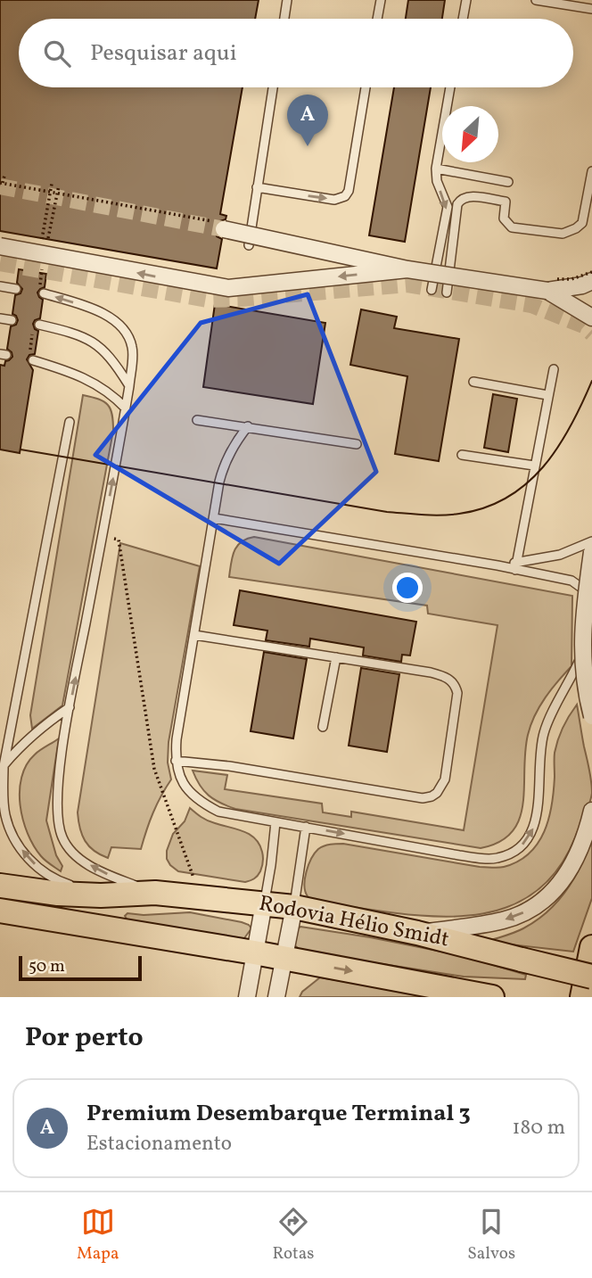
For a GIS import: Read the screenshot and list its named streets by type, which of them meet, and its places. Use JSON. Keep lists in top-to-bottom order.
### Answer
{
  "streets": {
    "main road": ["Rodovia Hélio Smidt"]
  },
  "scale_bar": "50 m",
  "north": "bottom left",
  "page": {
    "search": "Pesquisar aqui",
    "pins": "A",
    "scale": "50 m",
    "heading": "Por perto",
    "list": [
      {
        "mark": "A",
        "name": "Premium Desembarque Terminal 3",
        "note": "Estacionamento",
        "value": "180 m"
      }
    ],
    "nav": ["Mapa", "Rotas", "Salvos"]
  }
}
